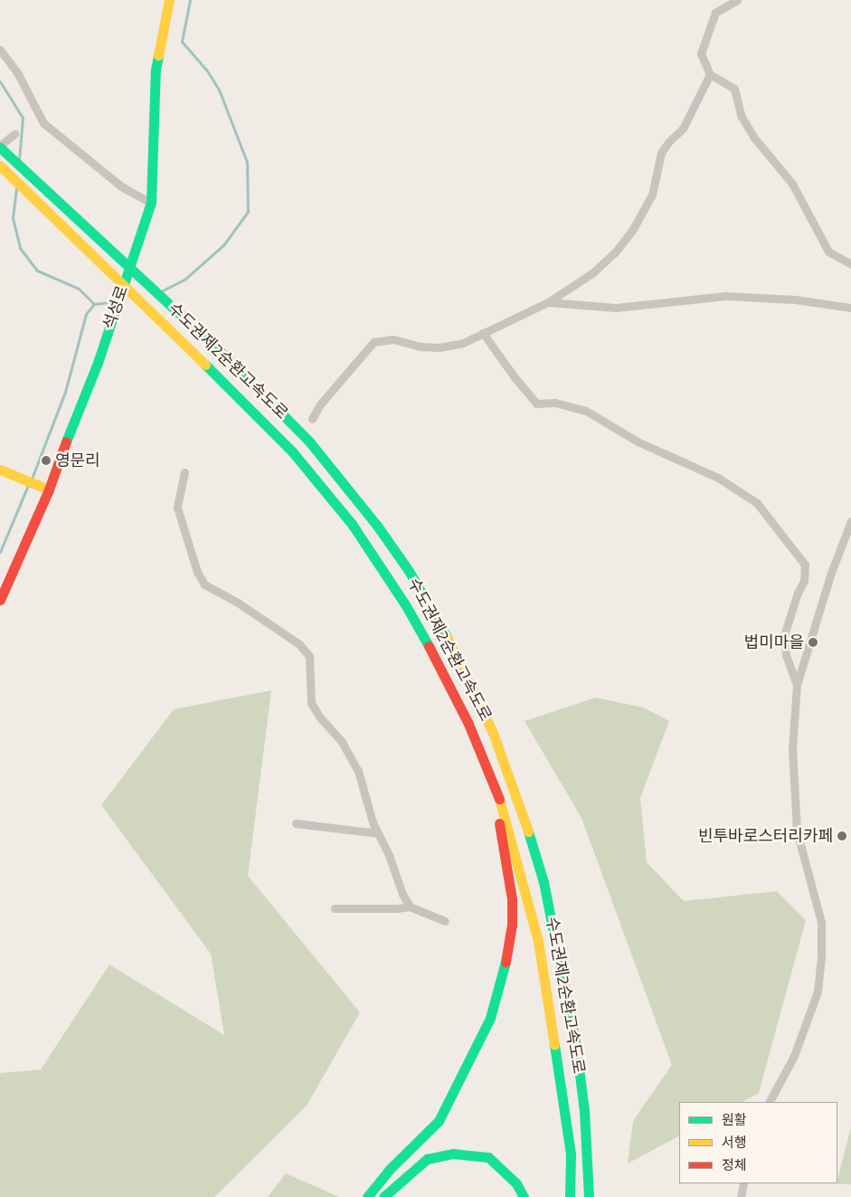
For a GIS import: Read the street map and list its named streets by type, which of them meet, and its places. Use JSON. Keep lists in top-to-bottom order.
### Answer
{
  "streets": {
    "main road": ["석성로", "수도권제2순환고속도로"]
  },
  "places": ["영문리", "법미마을", "빈투바로스터리카페"],
  "legend": ["원활", "서행", "정체"]
}
